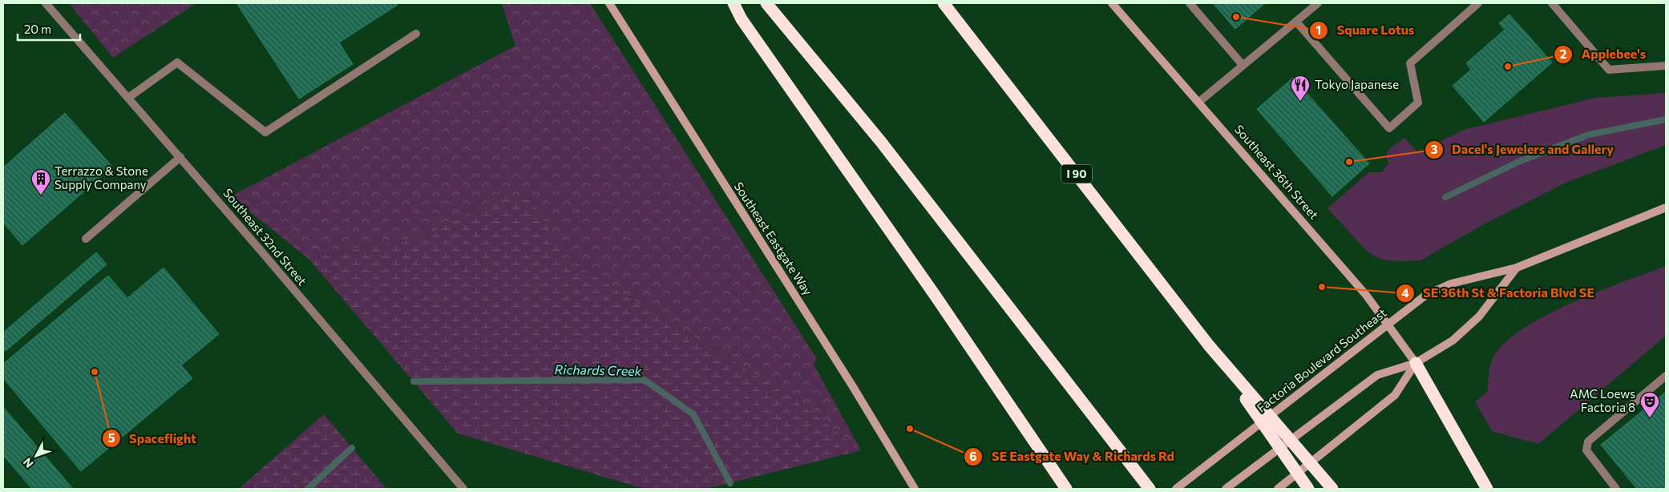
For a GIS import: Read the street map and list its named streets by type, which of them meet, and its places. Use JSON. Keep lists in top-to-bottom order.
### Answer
{
  "streets": {
    "highway": ["I 90"],
    "main road": ["Southeast 36th Street", "Southeast Eastgate Way", "Factoria Boulevard Southeast"],
    "lane": ["Southeast 32nd Street"]
  },
  "crossings": [
    ["Southeast 36th Street", "Factoria Boulevard Southeast"]
  ],
  "water": ["Richards Creek"],
  "places": {
    "other": [
      "Square Lotus",
      "Applebee's",
      "Dacel's Jewelers and Gallery",
      "SE 36th St & Factoria Blvd SE",
      "Spaceflight",
      "SE Eastgate Way & Richards Rd"
    ],
    "restaurant": ["Tokyo Japanese"],
    "building": ["Terrazzo & Stone Supply Company"],
    "theatre": ["AMC Loews Factoria 8"]
  },
  "scale_bar": "20 m",
  "north": "bottom left"
}
